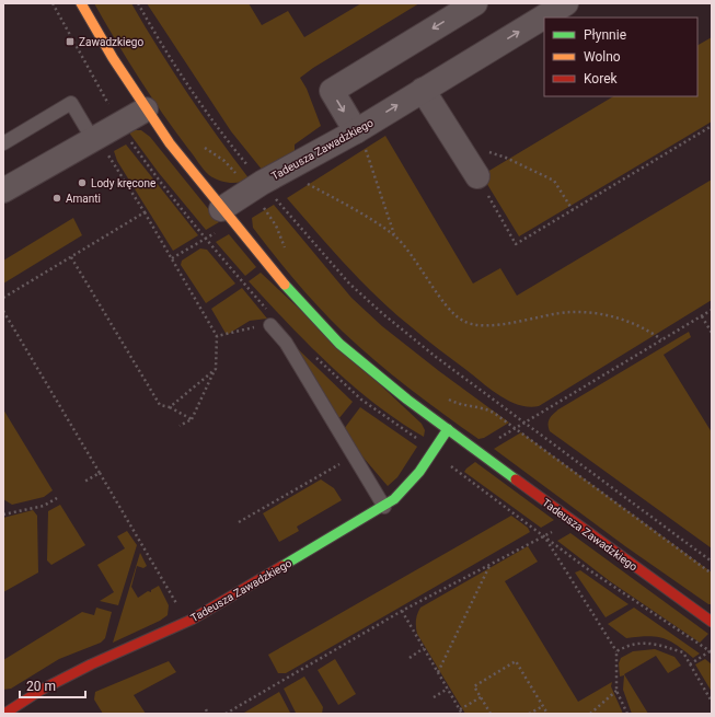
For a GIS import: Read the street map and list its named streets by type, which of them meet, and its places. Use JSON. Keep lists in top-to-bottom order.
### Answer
{
  "streets": {
    "street": ["Tadeusza Zawadzkiego"]
  },
  "places": {
    "transit": ["Zawadzkiego"],
    "other": ["Lody kręcone", "Amanti"]
  },
  "legend": ["Płynnie", "Wolno", "Korek"],
  "scale_bar": "20 m"
}
